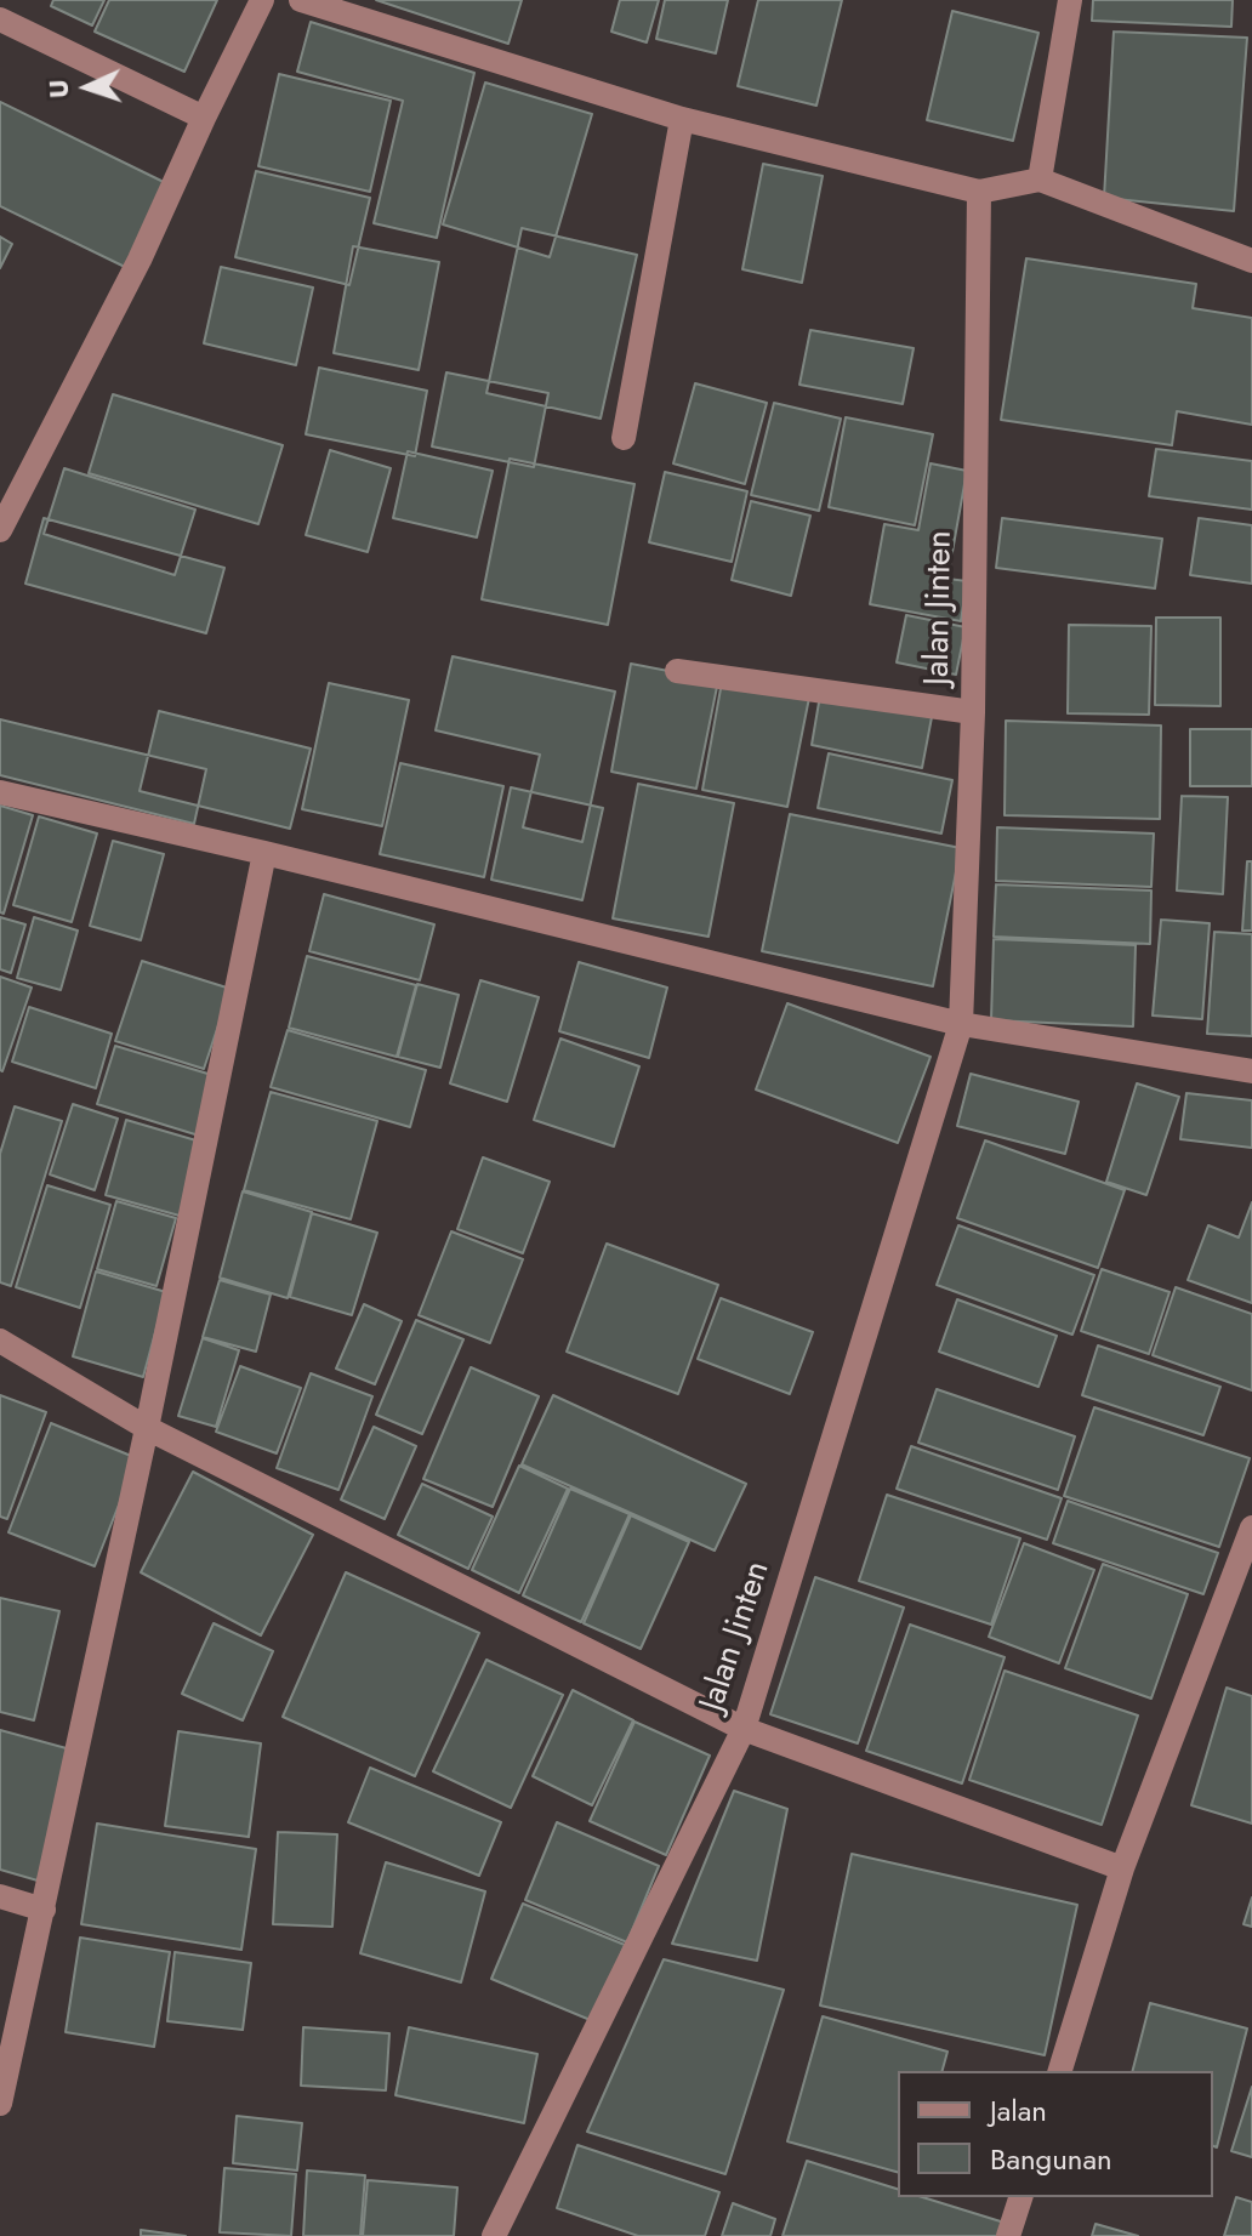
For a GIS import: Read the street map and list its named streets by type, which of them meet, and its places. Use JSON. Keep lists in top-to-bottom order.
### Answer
{
  "streets": {
    "street": ["Jalan Jinten"]
  },
  "legend": ["Jalan", "Bangunan"],
  "north": "left"
}
